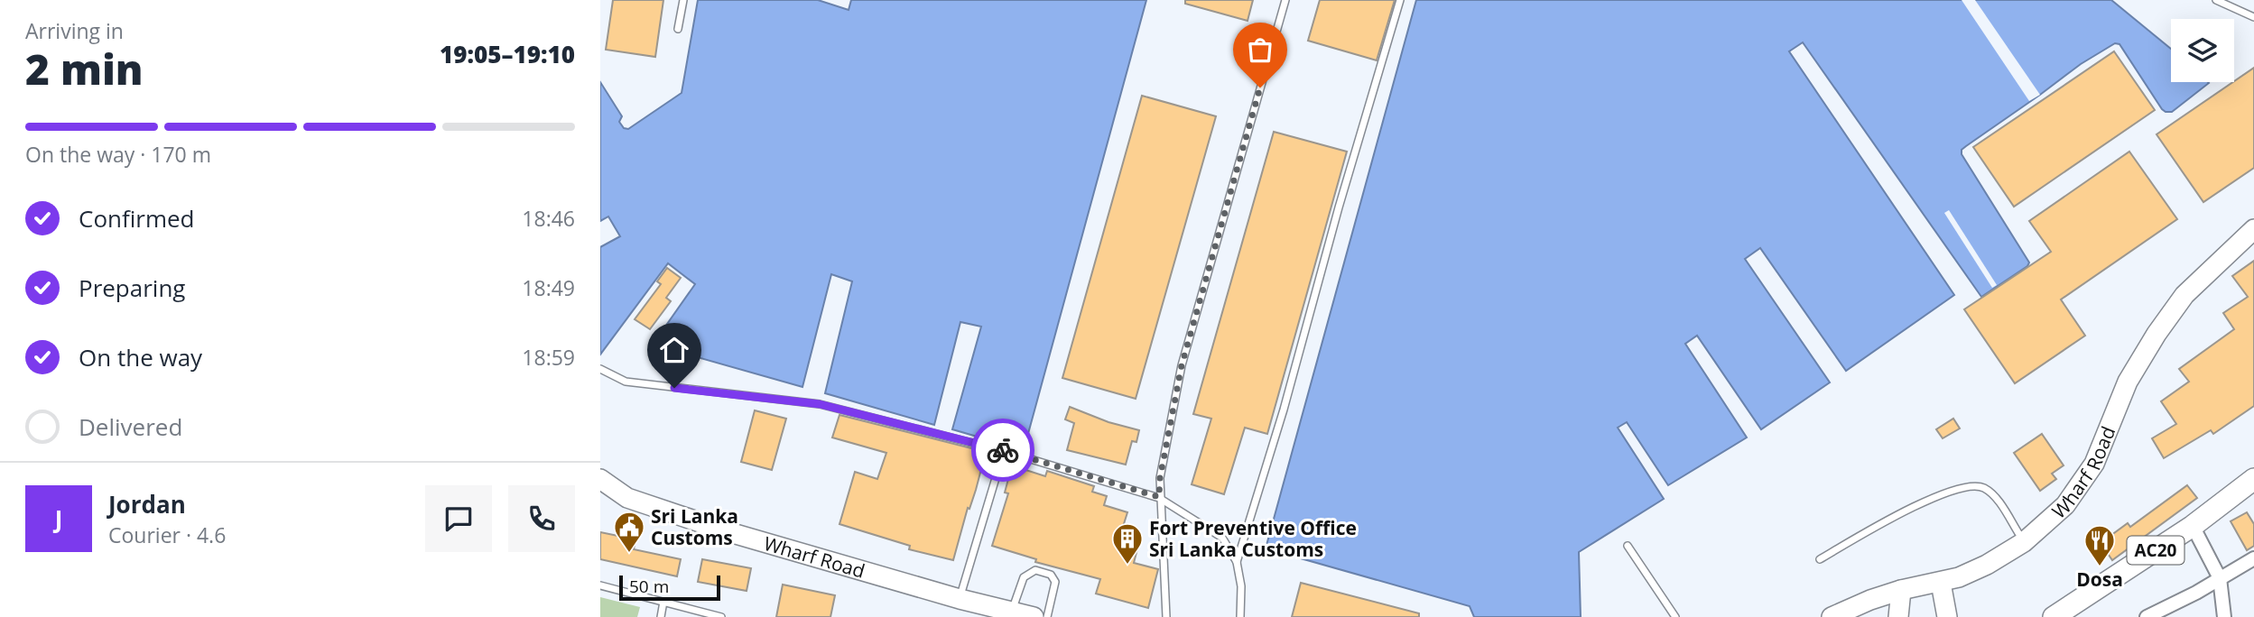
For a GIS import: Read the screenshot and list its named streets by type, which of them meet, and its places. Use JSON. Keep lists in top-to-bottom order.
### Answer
{
  "streets": {
    "main road": ["Wharf Road", "AC20"]
  },
  "places": {
    "public building": ["Sri Lanka Customs"],
    "building": ["Fort Preventive Office Sri Lanka Customs"],
    "restaurant": ["Dosa"]
  },
  "scale_bar": "50 m",
  "page": {
    "heading": ["2 min", "Arriving in", "19:05–19:10"],
    "panel": ["Jordan", "Courier · 4.6"],
    "bar": "On the way · 170 m",
    "list": [
      ["Confirmed", "18:46"],
      ["Preparing", "18:49"],
      ["On the way", "18:59"],
      "Delivered"
    ],
    "round": "J",
    "scale": "50 m"
  }
}
